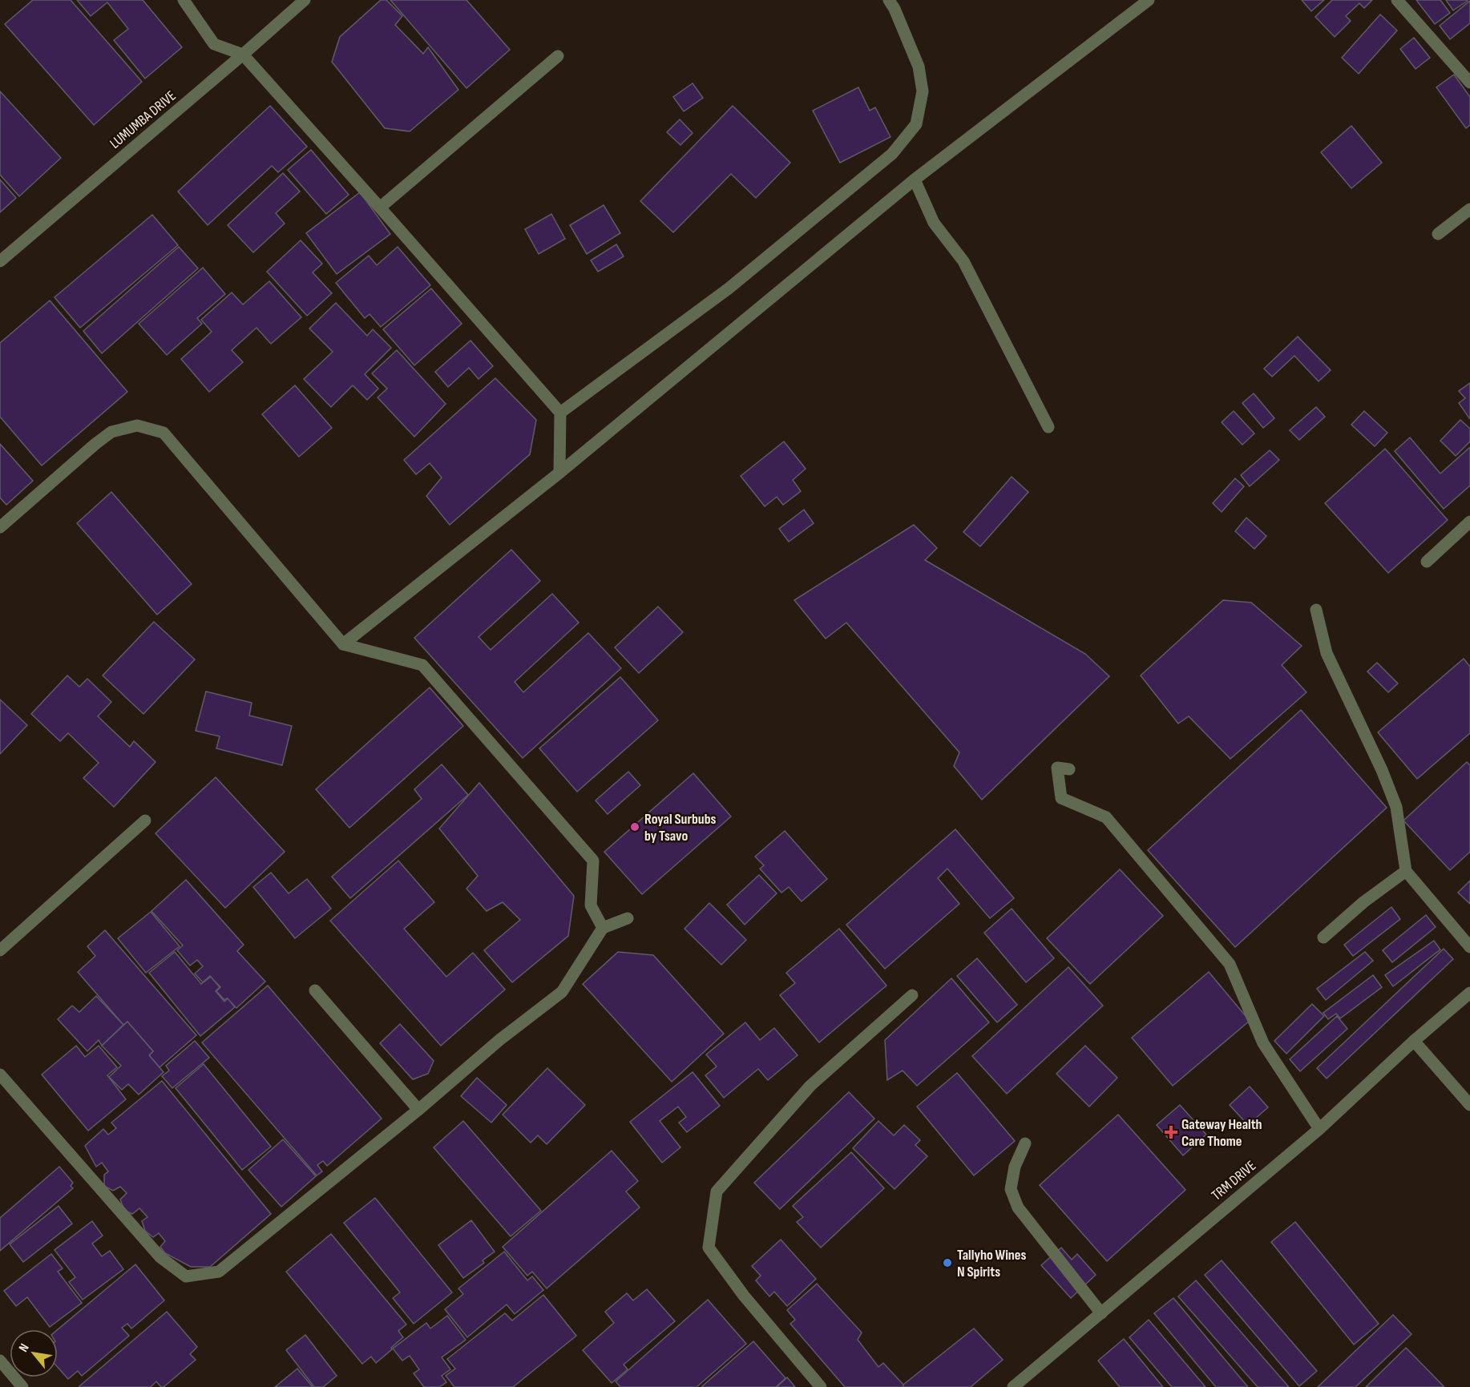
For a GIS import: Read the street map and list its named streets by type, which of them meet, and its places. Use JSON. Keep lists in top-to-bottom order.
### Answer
{
  "streets": {
    "street": ["LUMUMBA DRIVE", "TRM DRIVE"]
  },
  "places": {
    "other": ["Royal Surbubs by Tsavo", "Tallyho Wines N Spirits"],
    "health": ["Gateway Health Care Thome"]
  },
  "north": "top left"
}
